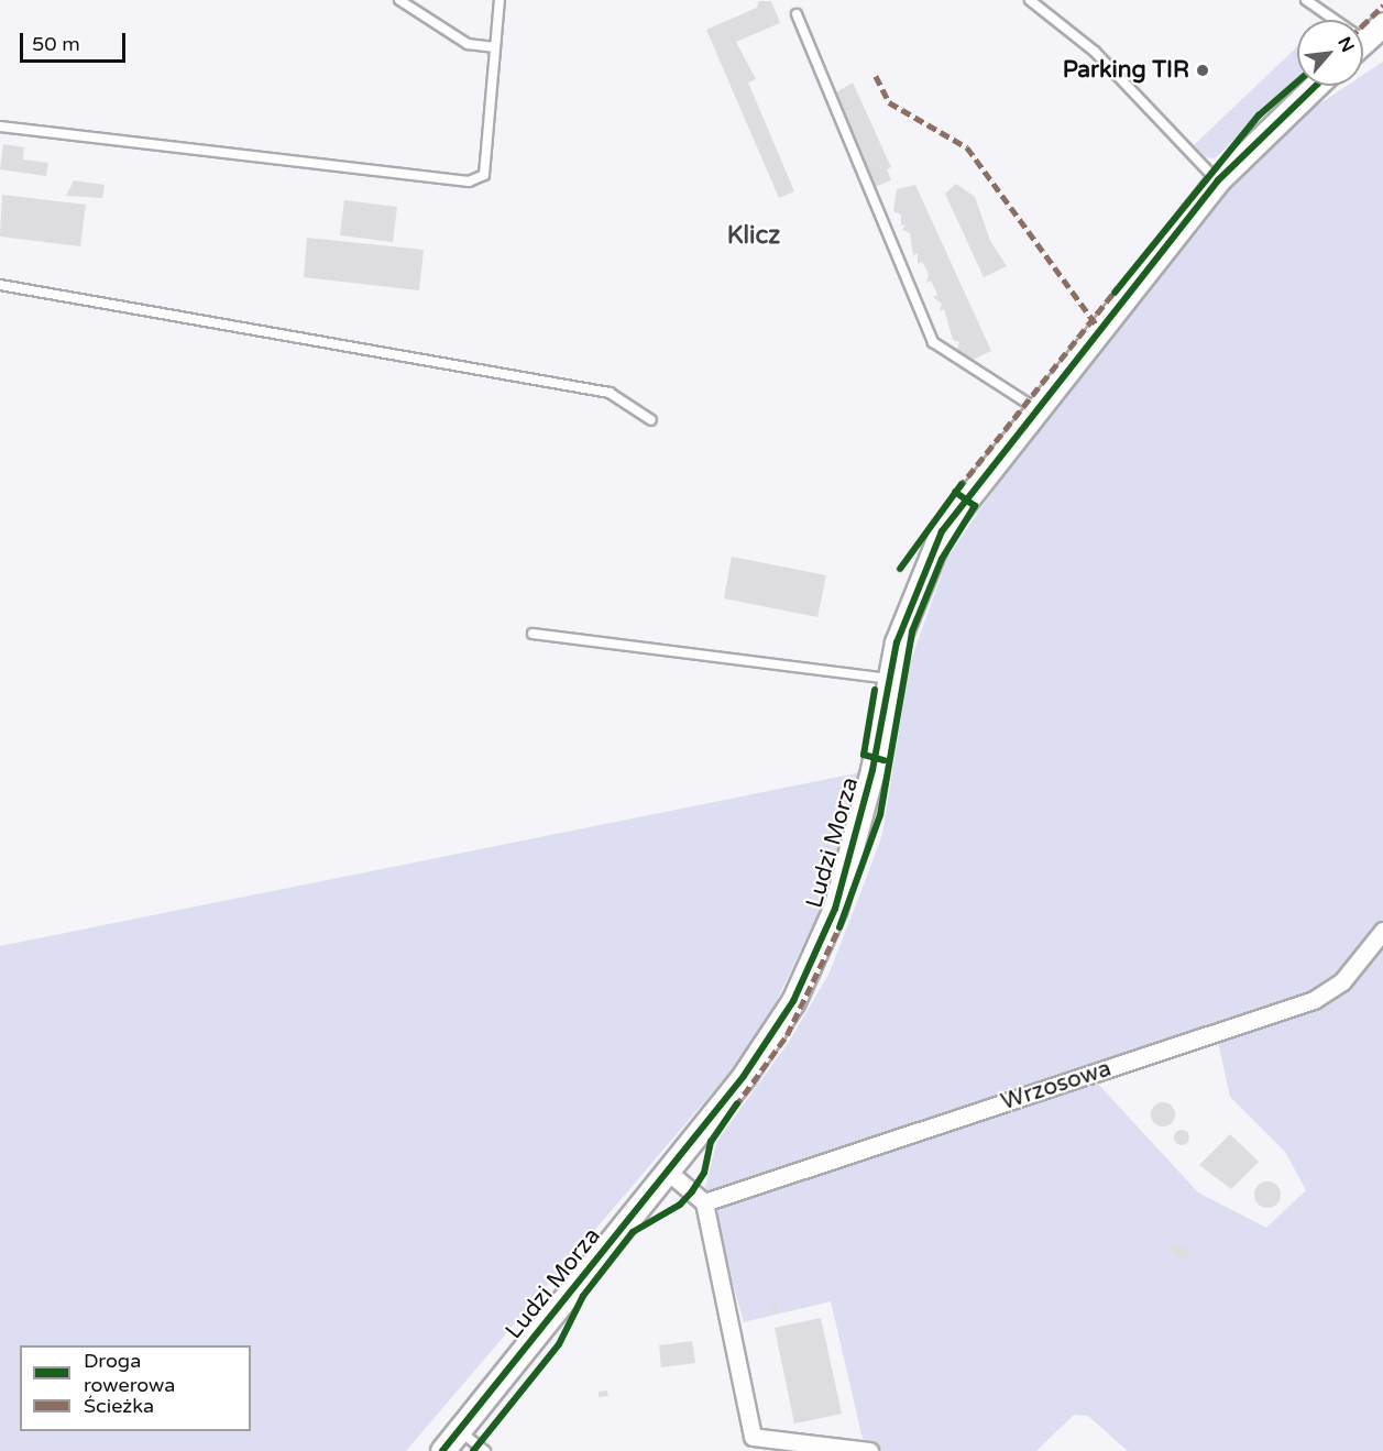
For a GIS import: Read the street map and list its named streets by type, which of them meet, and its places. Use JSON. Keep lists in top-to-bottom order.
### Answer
{
  "streets": {
    "street": ["Ludzi Morza", "Wrzosowa"]
  },
  "districts": ["Klicz"],
  "places": ["Parking TIR"],
  "legend": ["Droga rowerowa", "Ścieżka"],
  "scale_bar": "50 m",
  "north": "top right"
}
